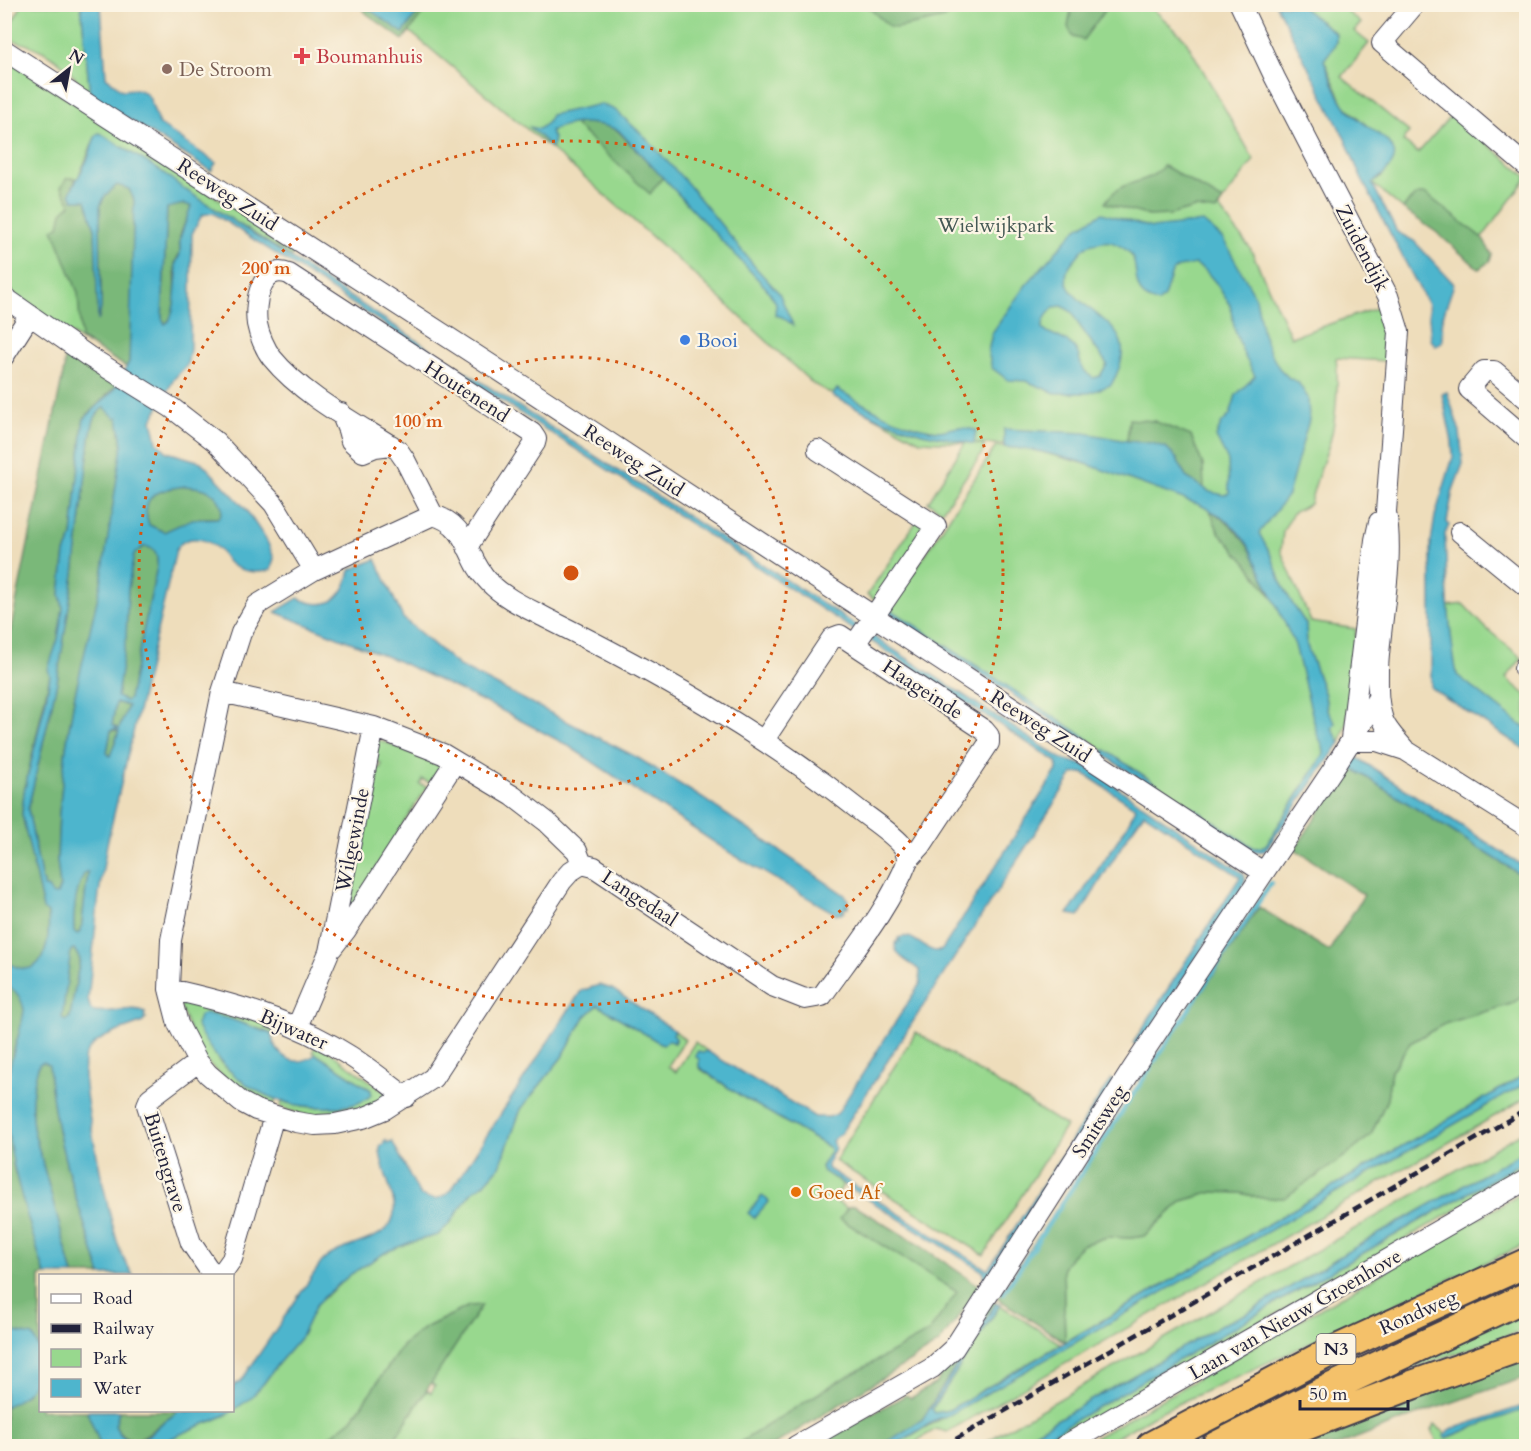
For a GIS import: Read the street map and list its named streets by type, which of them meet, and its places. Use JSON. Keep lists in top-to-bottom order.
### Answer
{
  "streets": {
    "highway": ["Rondweg", "N3"],
    "street": [
      "Reeweg Zuid",
      "Zuidendijk",
      "Houtenend",
      "Haageinde",
      "Wilgewinde",
      "Langedaal",
      "Bijwater",
      "Smitsweg",
      "Buitengrave",
      "Laan van Nieuw Groenhove"
    ]
  },
  "crossings": [
    ["Reeweg Zuid", "Haageinde"],
    ["Reeweg Zuid", "Smitsweg"],
    ["Zuidendijk", "Smitsweg"],
    ["Haageinde", "Langedaal"],
    ["Wilgewinde", "Bijwater"],
    ["Langedaal", "Bijwater"],
    ["Langedaal", "Buitengrave"]
  ],
  "parks": ["Wielwijkpark"],
  "places": {
    "health": ["Boumanhuis"],
    "other": ["De Stroom", "Booi", "Goed Af"]
  },
  "legend": [
    "Road",
    "Railway",
    "Park",
    "Water"
  ],
  "scale_bar": "50 m",
  "north": "top right",
  "rings": ["200 m", "100 m"]
}
